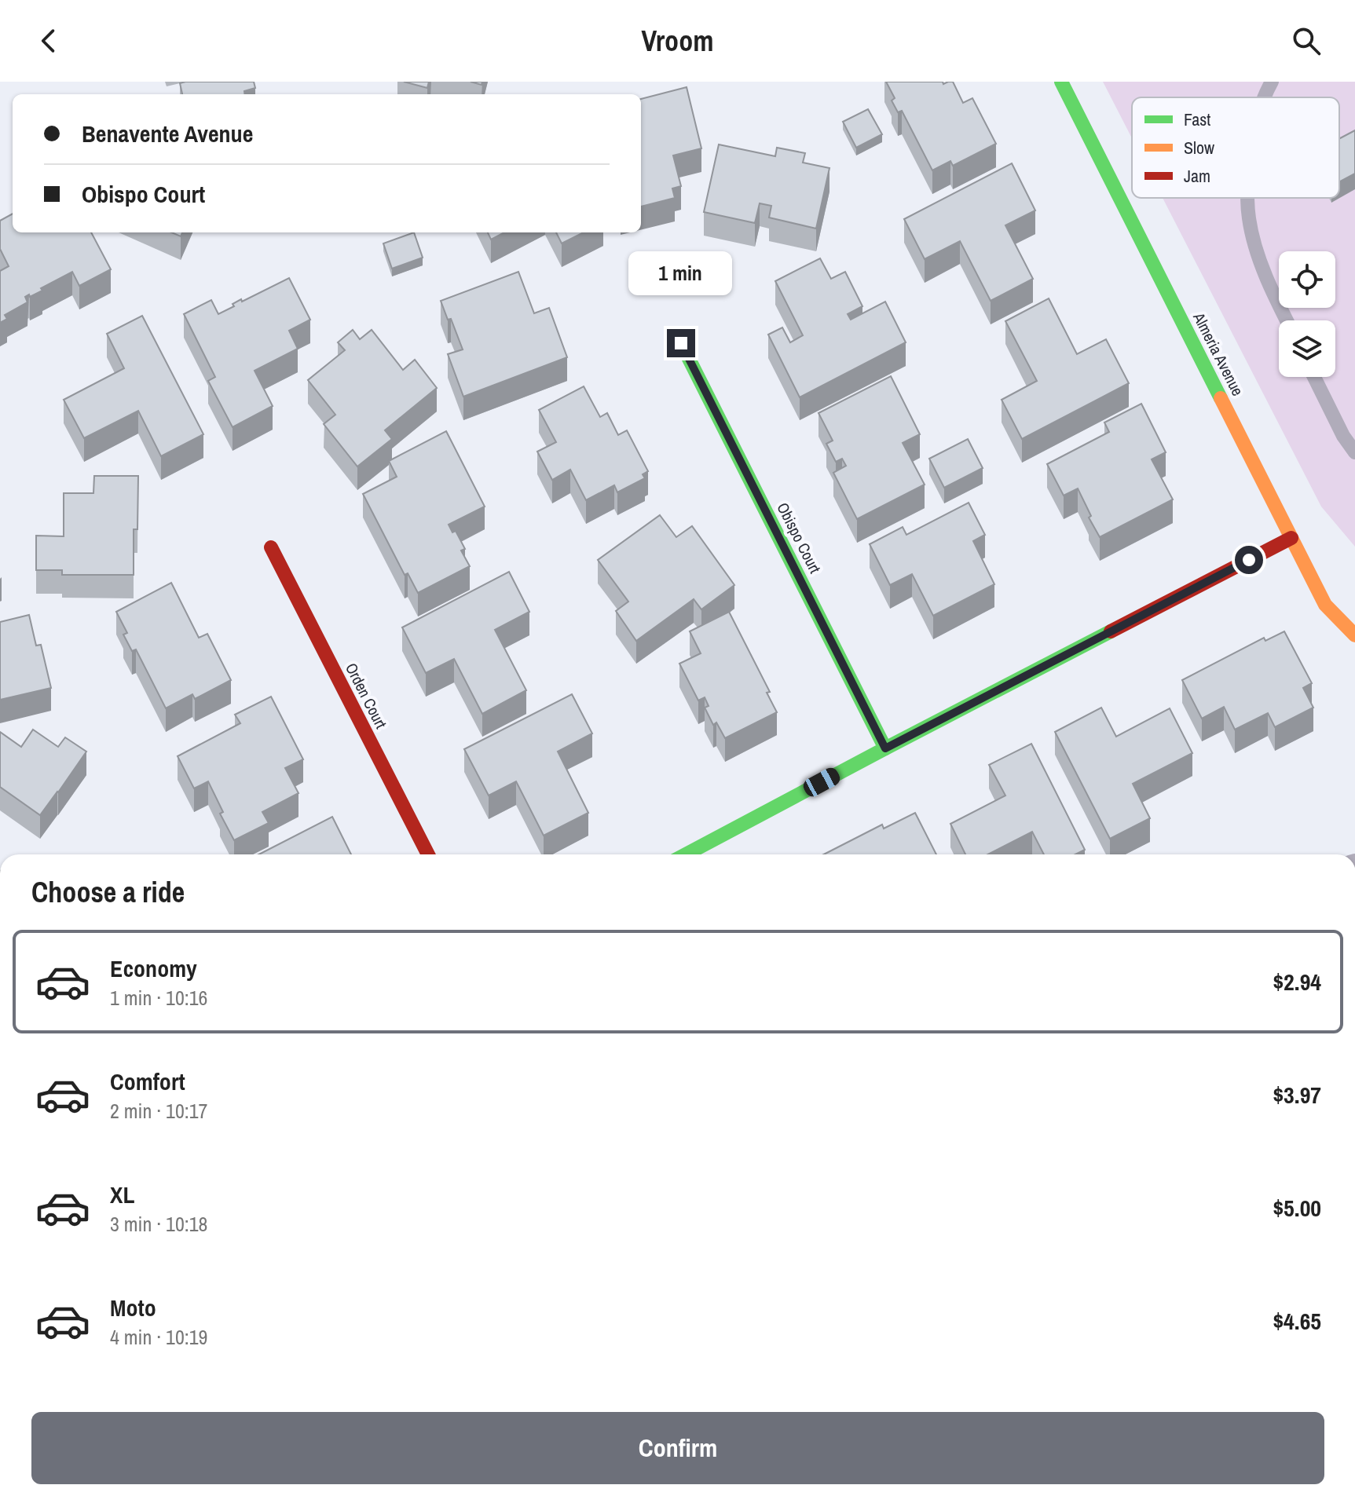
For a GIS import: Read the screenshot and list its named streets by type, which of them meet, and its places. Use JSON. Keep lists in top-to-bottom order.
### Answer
{
  "streets": {
    "street": ["Almeria Avenue", "Obispo Court", "Orden Court"]
  },
  "legend": ["Fast", "Slow", "Jam"],
  "page": {
    "header": "Vroom",
    "banner": ["Benavente Avenue", "Obispo Court"],
    "bubble": "1 min",
    "heading": "Choose a ride",
    "list": [
      {
        "name": "Economy",
        "note": "1 min · 10:16",
        "value": "$2.94"
      },
      {
        "name": "Comfort",
        "note": "2 min · 10:17",
        "value": "$3.97"
      },
      {
        "name": "XL",
        "note": "3 min · 10:18",
        "value": "$5.00"
      },
      {
        "name": "Moto",
        "note": "4 min · 10:19",
        "value": "$4.65"
      }
    ],
    "buttons": "Confirm"
  }
}
